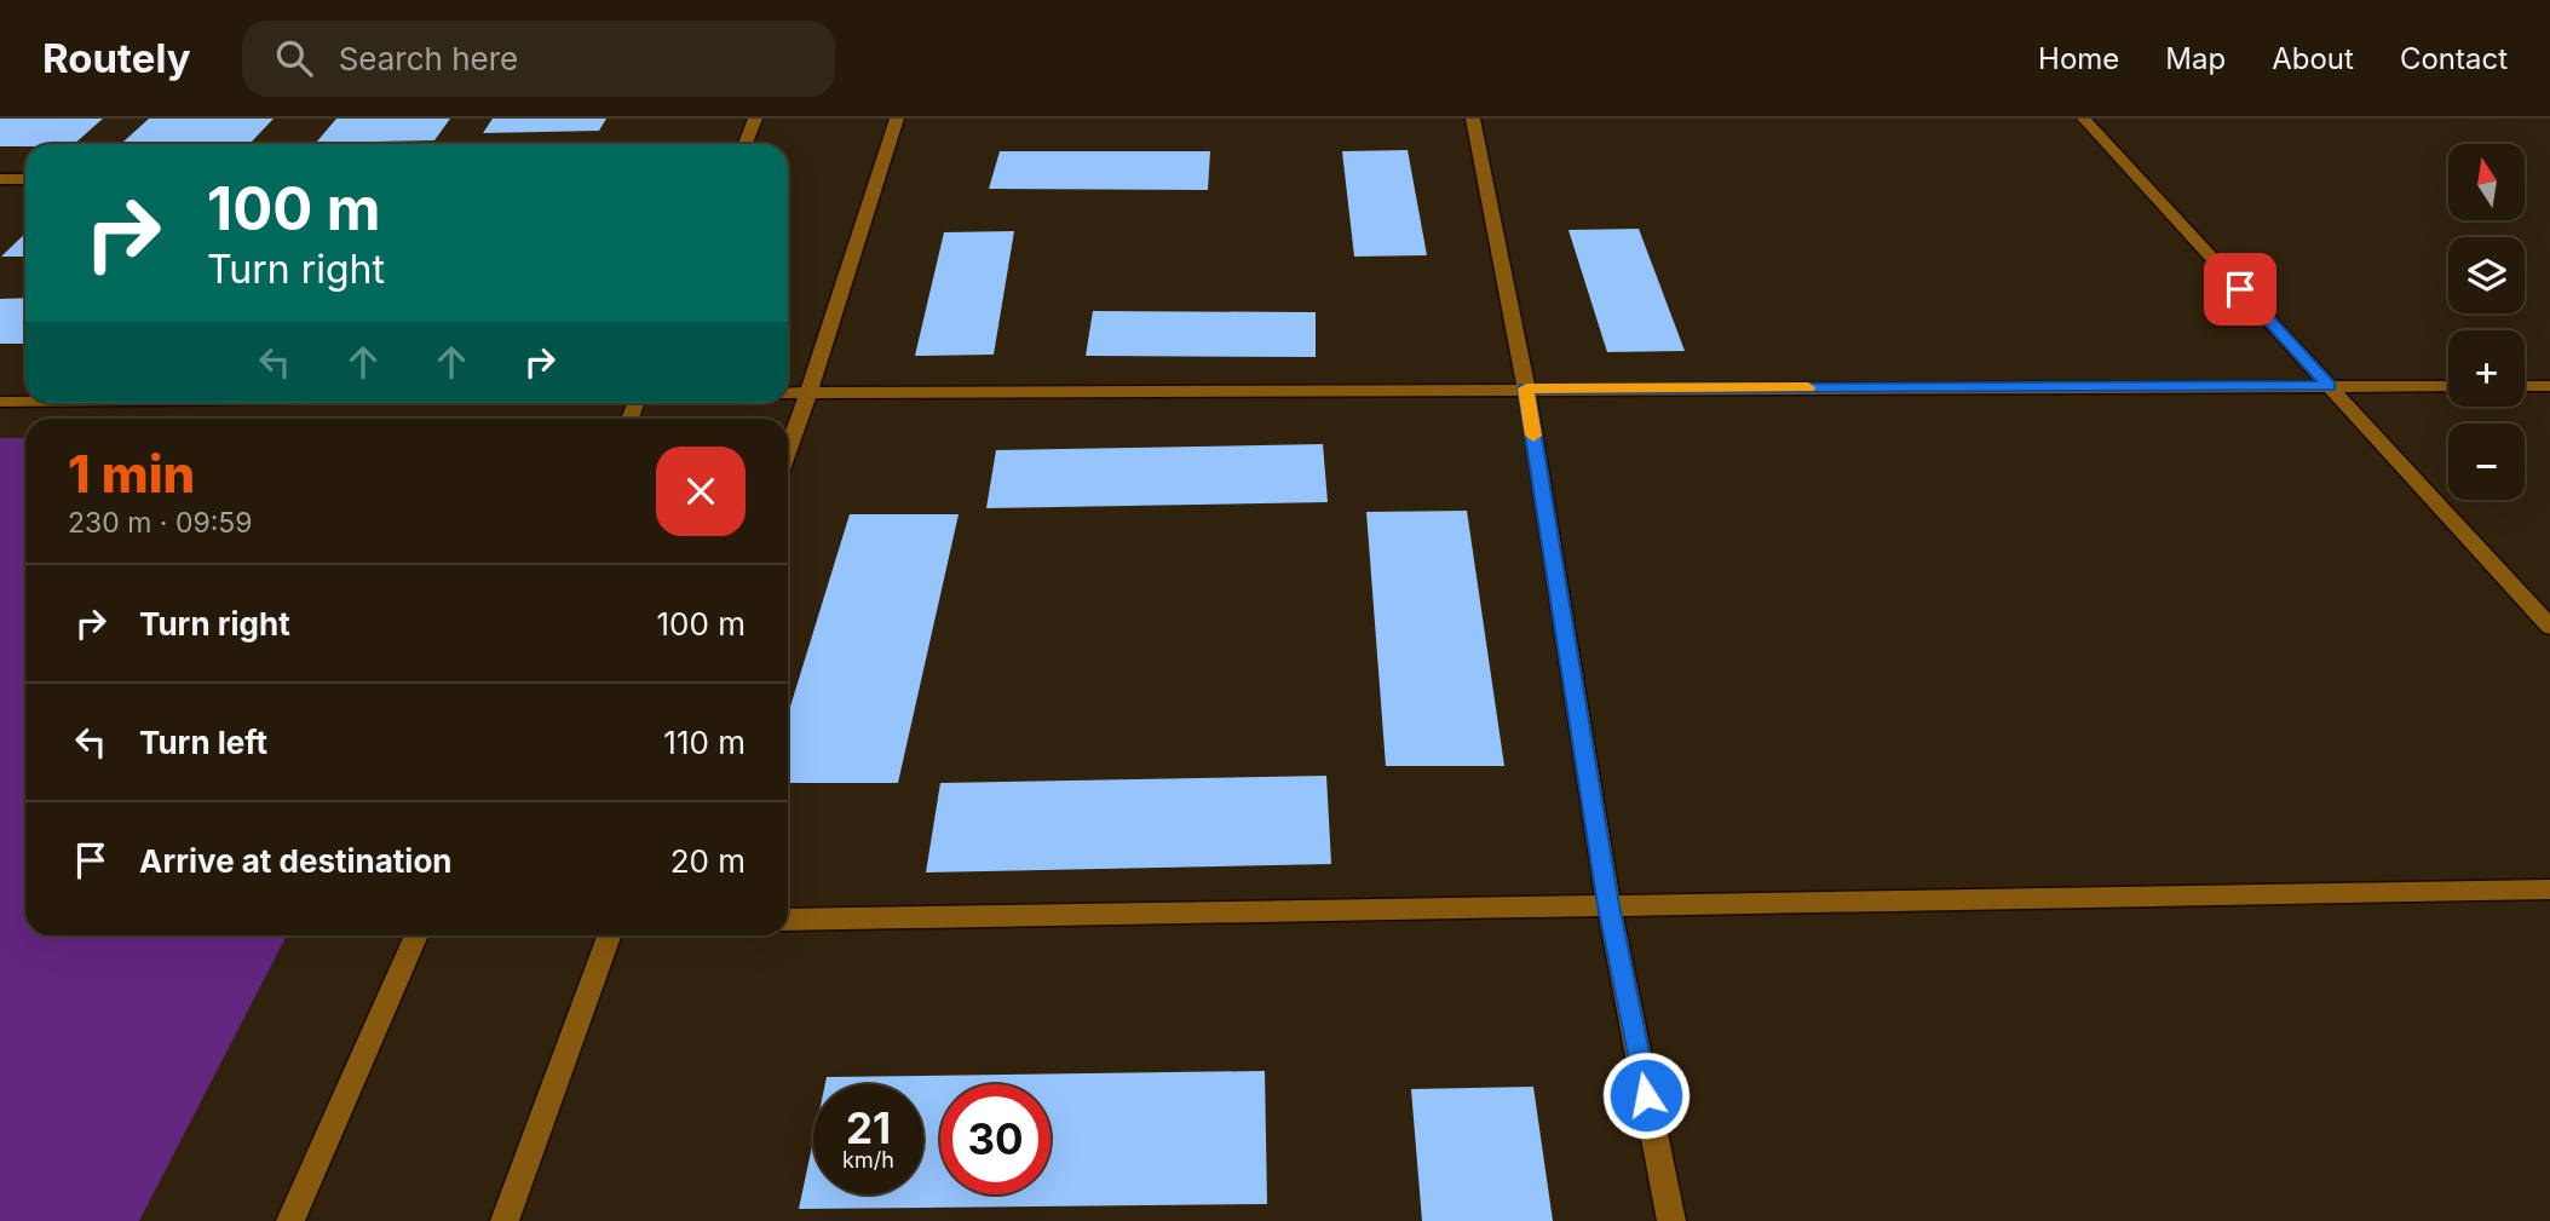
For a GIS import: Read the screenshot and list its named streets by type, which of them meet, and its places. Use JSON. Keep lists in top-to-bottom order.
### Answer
{
  "north": "top",
  "page": {
    "header": "Routely",
    "search": "Search here",
    "nav": [
      "Home",
      "Map",
      "About",
      "Contact"
    ],
    "map_buttons": ["+", "−"],
    "turn": ["100 m", "Turn right"],
    "heading": ["1 min", "230 m · 09:59"],
    "list": [
      {
        "name": "Turn right",
        "value": "100 m"
      },
      {
        "name": "Turn left",
        "value": "110 m"
      },
      {
        "name": "Arrive at destination",
        "value": "20 m"
      }
    ],
    "speed": "21 km/h",
    "limit": "30"
  }
}
